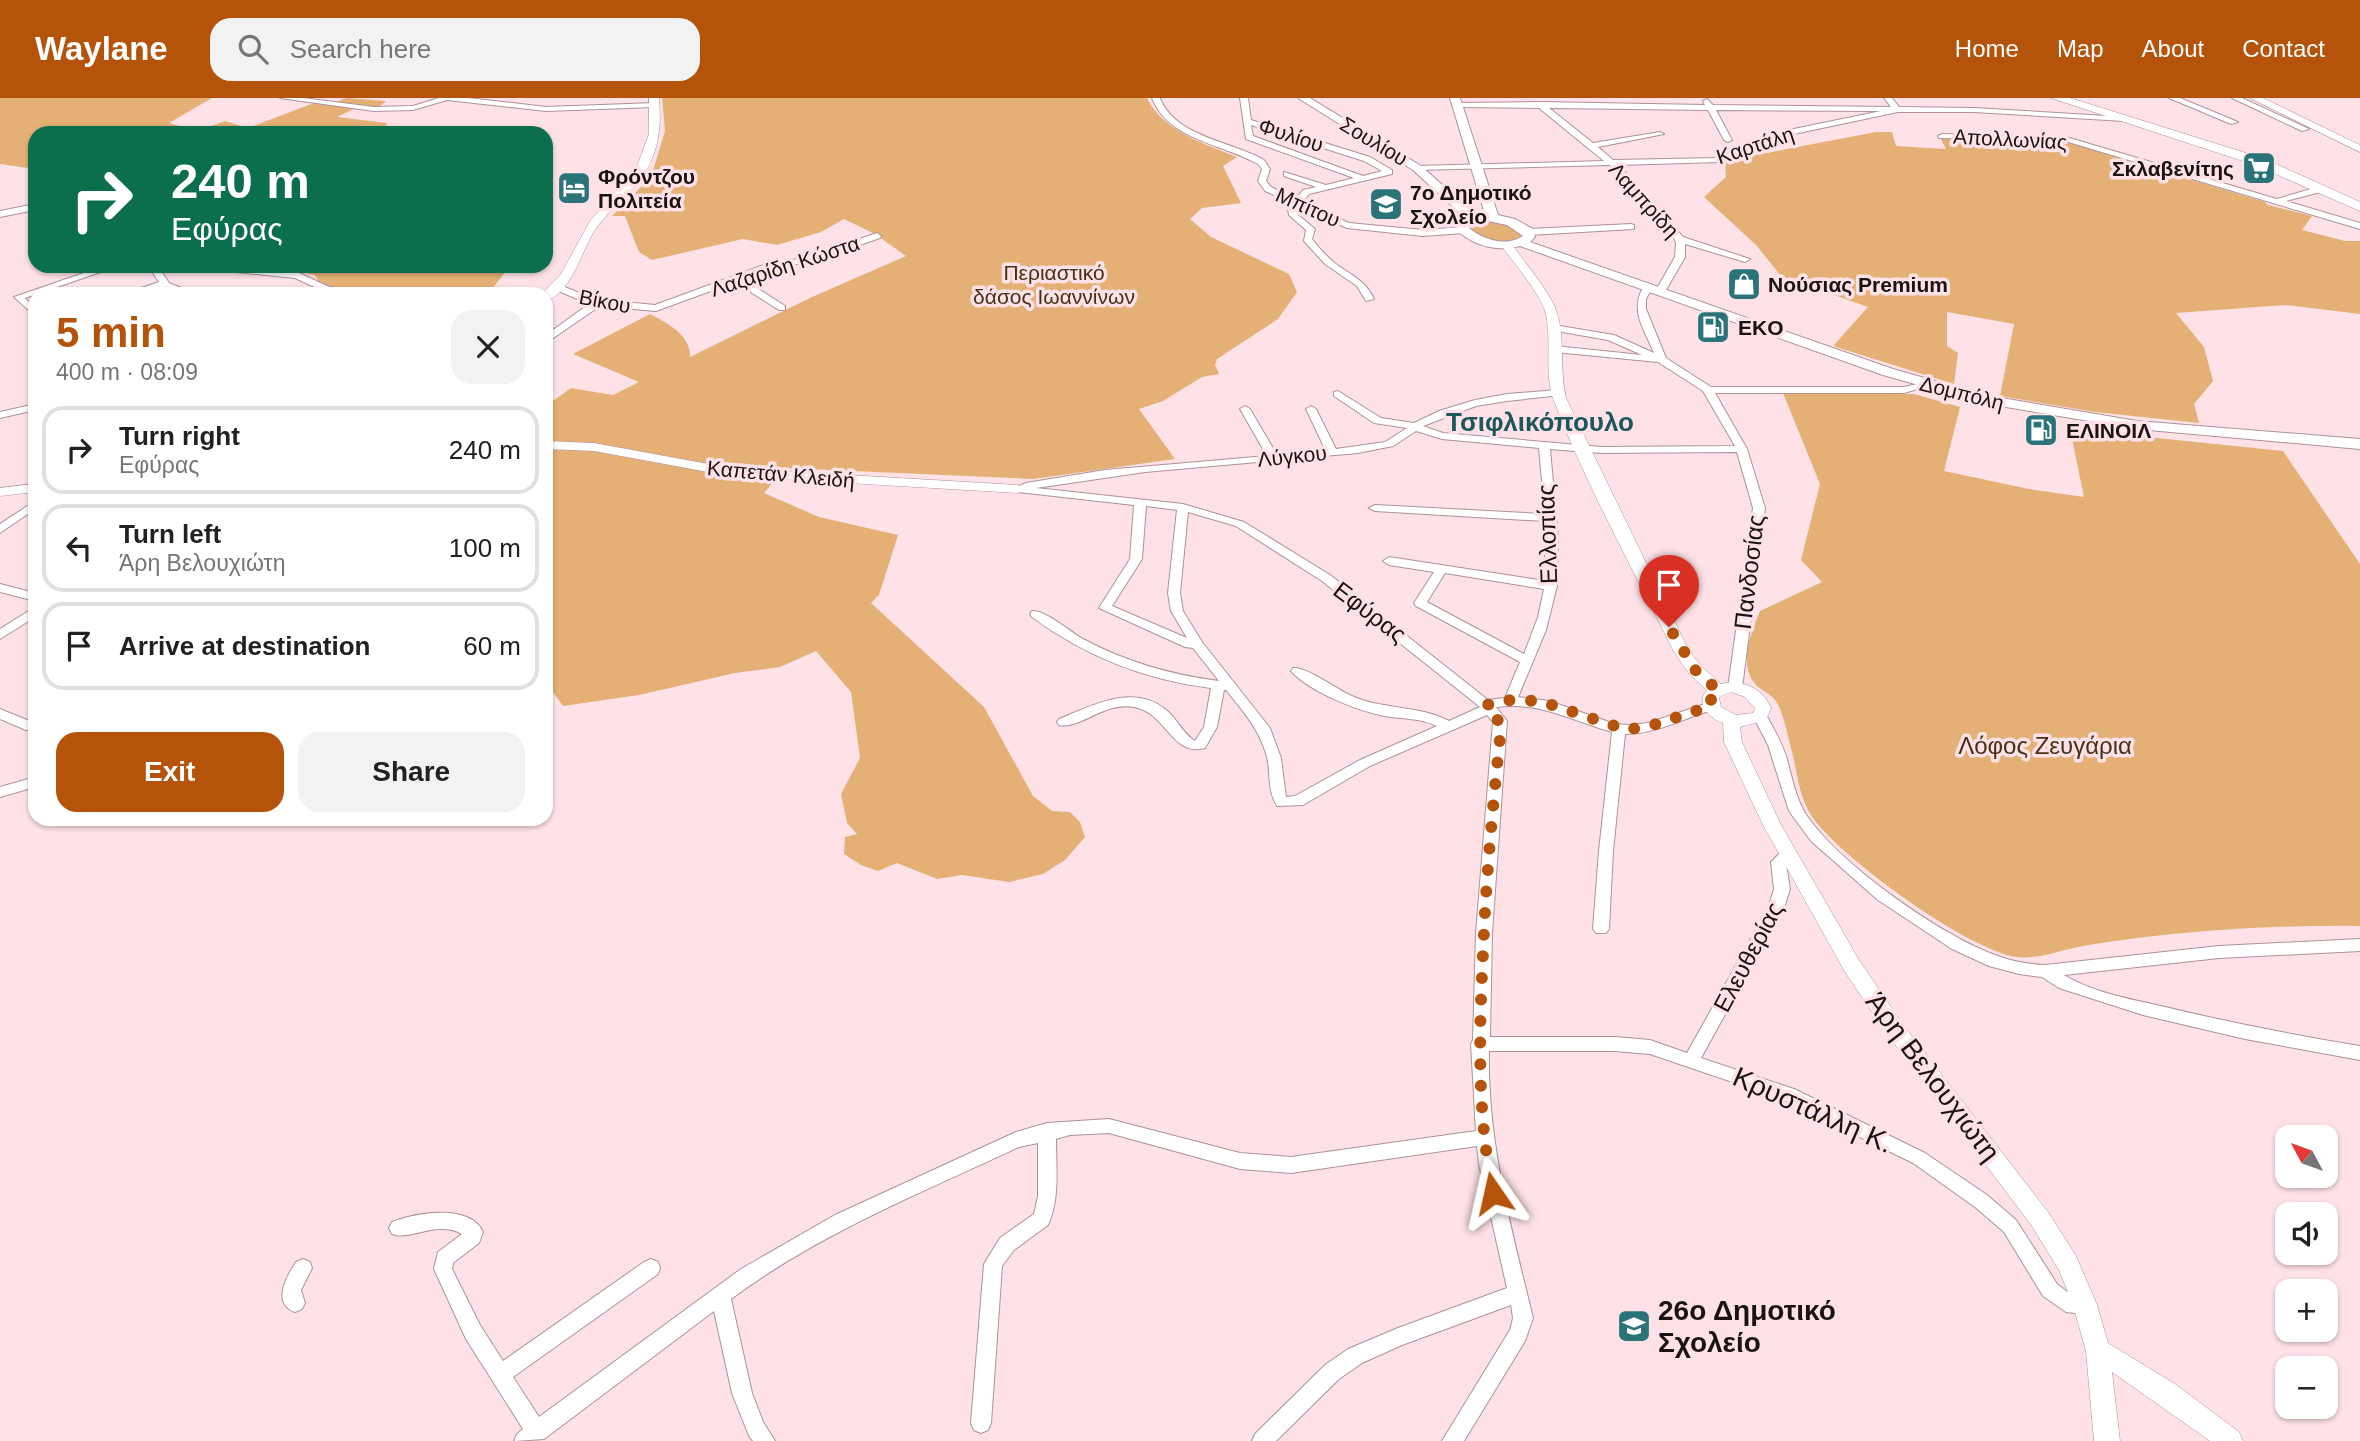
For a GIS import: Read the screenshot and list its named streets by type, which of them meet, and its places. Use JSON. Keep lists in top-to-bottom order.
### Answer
{
  "streets": {
    "main road": ["Σουλίου", "Δομπόλη"],
    "street": [
      "Φυλίου",
      "Απολλωνίας",
      "Καρτάλη",
      "Λαμπρίδη",
      "Μπίτου",
      "Λαζαρίδη Κώστα",
      "Βίκου",
      "Λύγκου",
      "Καπετάν Κλειδή",
      "Ελλοπίας",
      "Πανδοσίας",
      "Εφύρας",
      "Ελευθερίας",
      "Άρη Βελουχιώτη",
      "Κρυστάλλη Κ."
    ]
  },
  "crossings": [
    ["Σουλίου", "Καρτάλη"],
    ["Καρτάλη", "Λαμπρίδη"],
    ["Λαμπρίδη", "Δομπόλη"],
    ["Λαζαρίδη Κώστα", "Βίκου"],
    ["Λύγκου", "Καπετάν Κλειδή"],
    ["Λύγκου", "Εφύρας"],
    ["Καπετάν Κλειδή", "Εφύρας"],
    ["Πανδοσίας", "Άρη Βελουχιώτη"],
    ["Ελευθερίας", "Άρη Βελουχιώτη"],
    ["Ελευθερίας", "Κρυστάλλη Κ."],
    ["Άρη Βελουχιώτη", "Κρυστάλλη Κ."]
  ],
  "districts": ["Τσιφλικόπουλο"],
  "parks": ["Περιαστικό δάσος Ιωαννίνων", "Λόφος Ζευγάρια"],
  "places": {
    "supermarket": ["Σκλαβενίτης"],
    "hotel": ["Φρόντζου Πολιτεία"],
    "school or university": ["7ο Δημοτικό Σχολείο", "26ο Δημοτικό Σχολείο"],
    "shop": ["Νούσιας Premium"],
    "fuel station": ["EKO", "ΕΛΙΝΟΙΛ"]
  },
  "north": "top left",
  "page": {
    "header": "Waylane",
    "search": "Search here",
    "nav": [
      "Home",
      "Map",
      "About",
      "Contact"
    ],
    "turn": ["240 m", "Εφύρας"],
    "heading": ["5 min", "400 m · 08:09"],
    "list": [
      {
        "name": "Turn right",
        "note": "Εφύρας",
        "value": "240 m"
      },
      {
        "name": "Turn left",
        "note": "Άρη Βελουχιώτη",
        "value": "100 m"
      },
      {
        "name": "Arrive at destination",
        "value": "60 m"
      }
    ],
    "buttons": ["Exit", "Share"],
    "map_buttons": ["+", "−"]
  }
}
